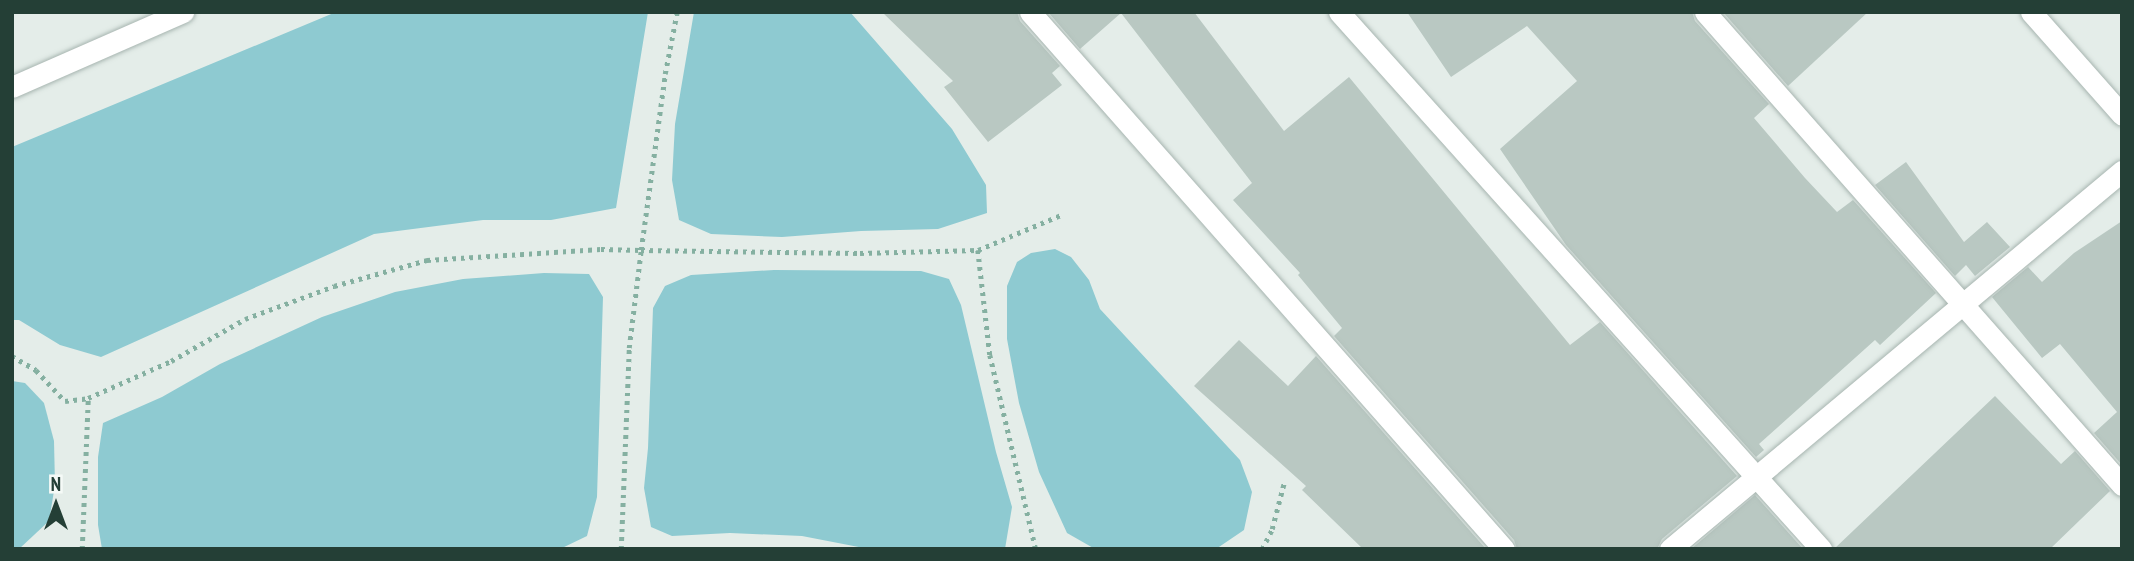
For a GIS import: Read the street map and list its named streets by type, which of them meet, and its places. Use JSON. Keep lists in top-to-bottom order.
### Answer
{
  "north": "top"
}
